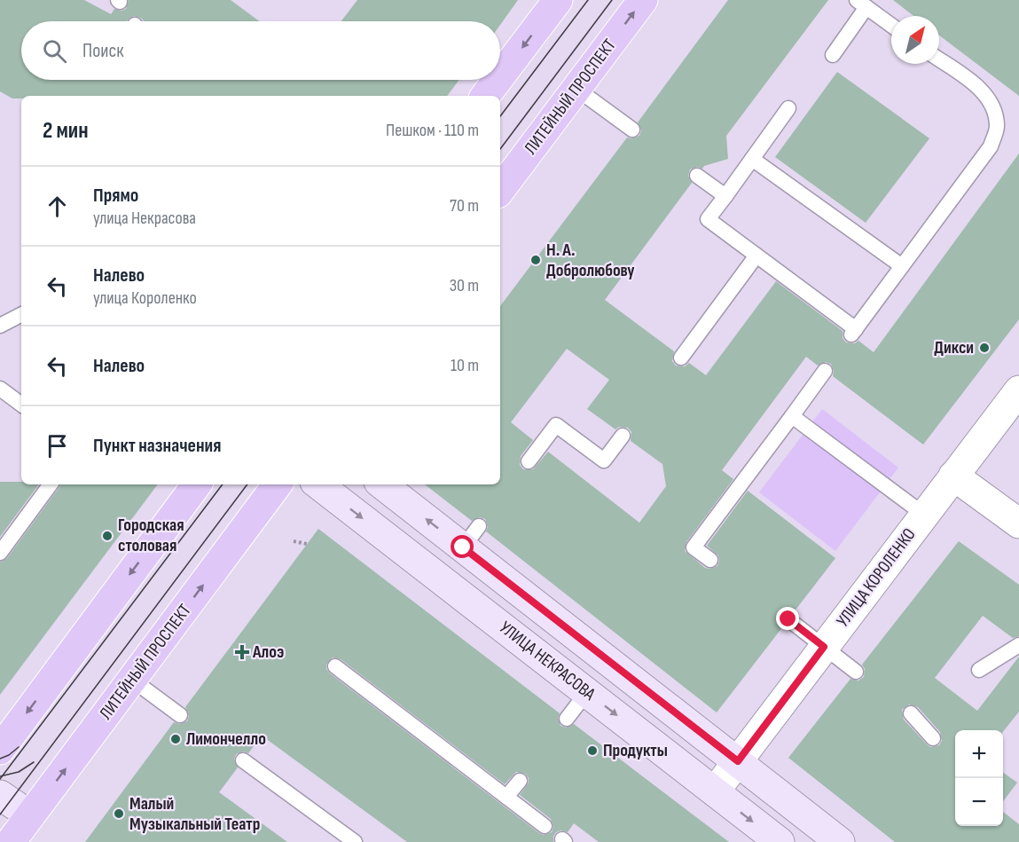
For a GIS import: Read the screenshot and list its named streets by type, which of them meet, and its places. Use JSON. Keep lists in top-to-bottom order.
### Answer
{
  "streets": {
    "main road": ["ЛИТЕЙНЫЙ ПРОСПЕКТ"],
    "street": ["УЛИЦА КОРОЛЕНКО", "УЛИЦА НЕКРАСОВА"]
  },
  "crossings": [
    ["УЛИЦА КОРОЛЕНКО", "УЛИЦА НЕКРАСОВА"]
  ],
  "places": {
    "other": [
      "Н. А. Добролюбову",
      "Дикси",
      "Городская столовая",
      "Лимончелло",
      "Продукты",
      "Малый Музыкальный Театр"
    ],
    "health": ["Алоэ"]
  },
  "north": "top right",
  "page": {
    "search": "Поиск",
    "heading": ["2 мин", "Пешком · 110 m"],
    "list": [
      ["Прямо", "улица Некрасова", "70 m"],
      ["Налево", "улица Короленко", "30 m"],
      ["Налево", "10 m"],
      "Пункт назначения"
    ],
    "map_buttons": ["+", "−"]
  }
}
